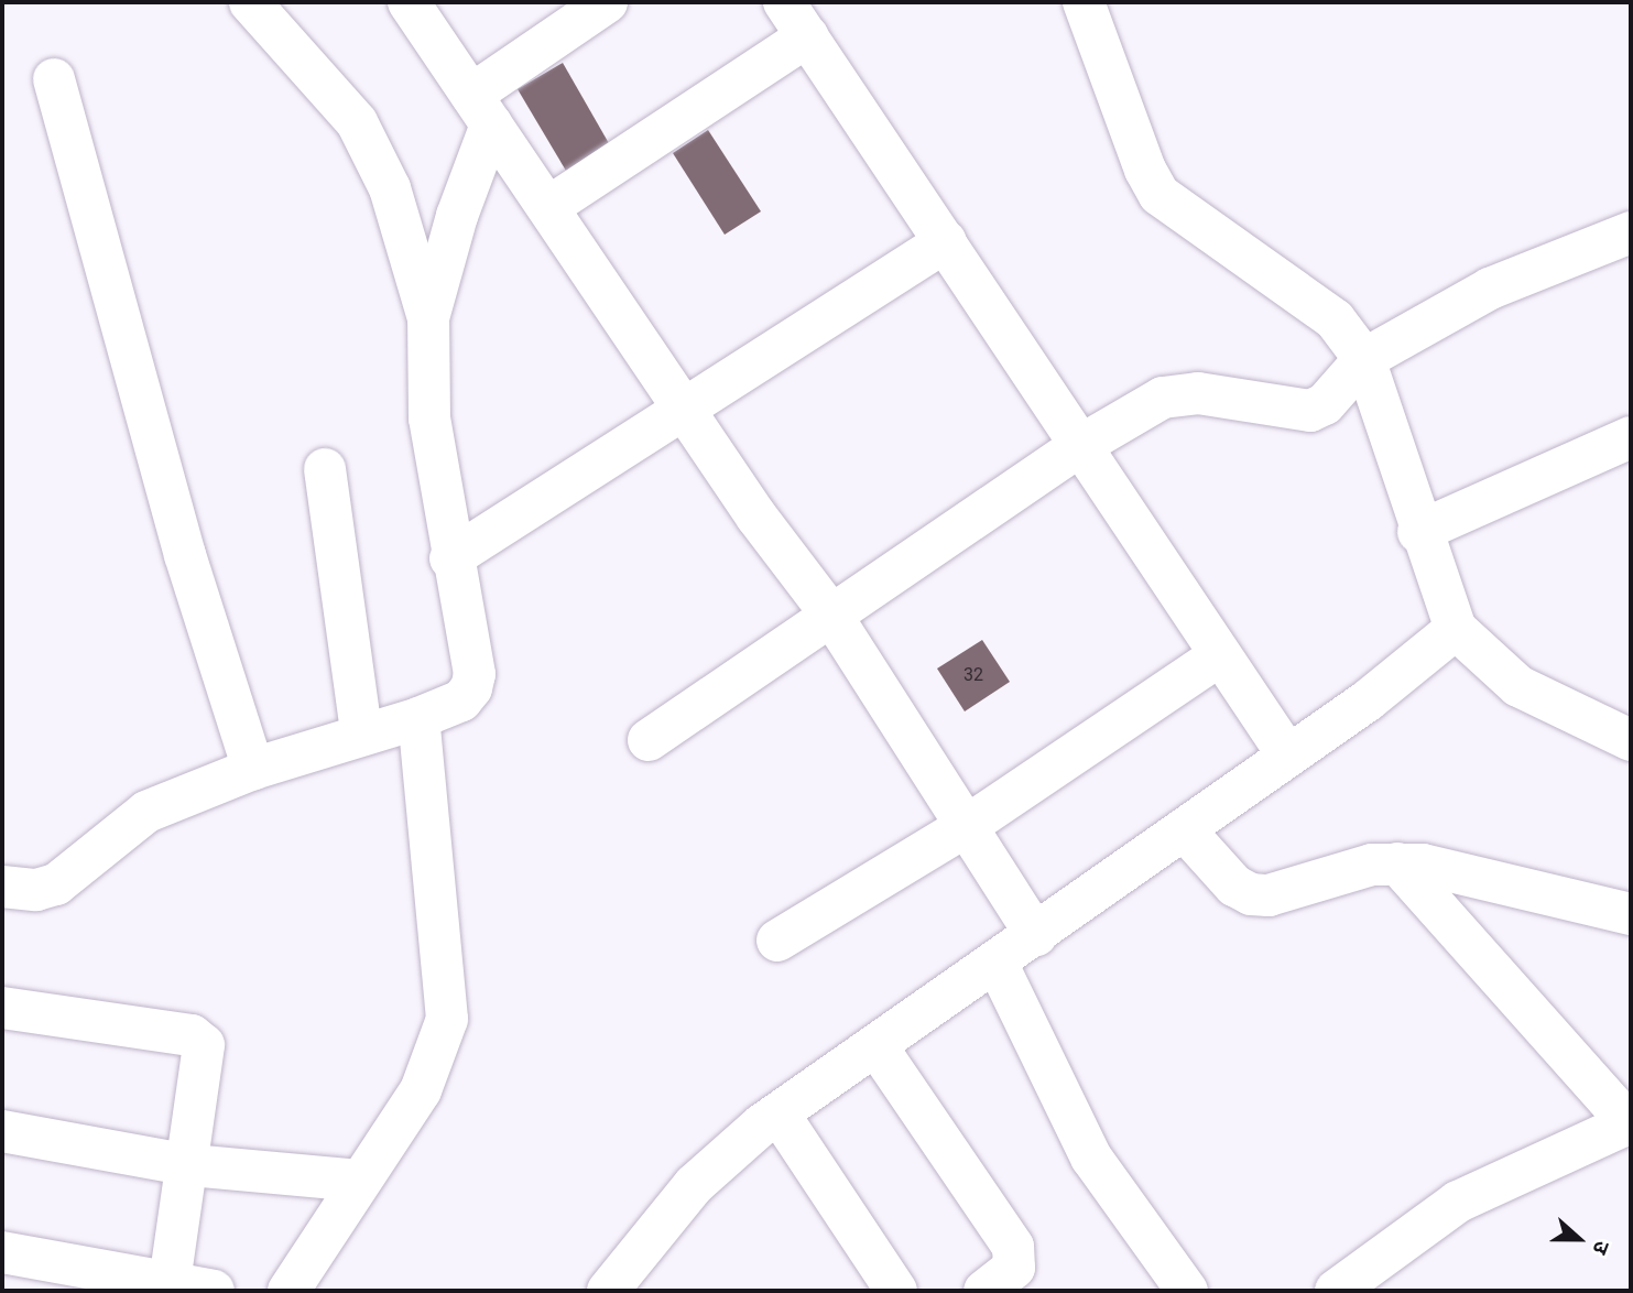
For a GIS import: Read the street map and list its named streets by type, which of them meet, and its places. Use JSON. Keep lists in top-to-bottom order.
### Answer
{
  "house_numbers": ["32"],
  "north": "right"
}
